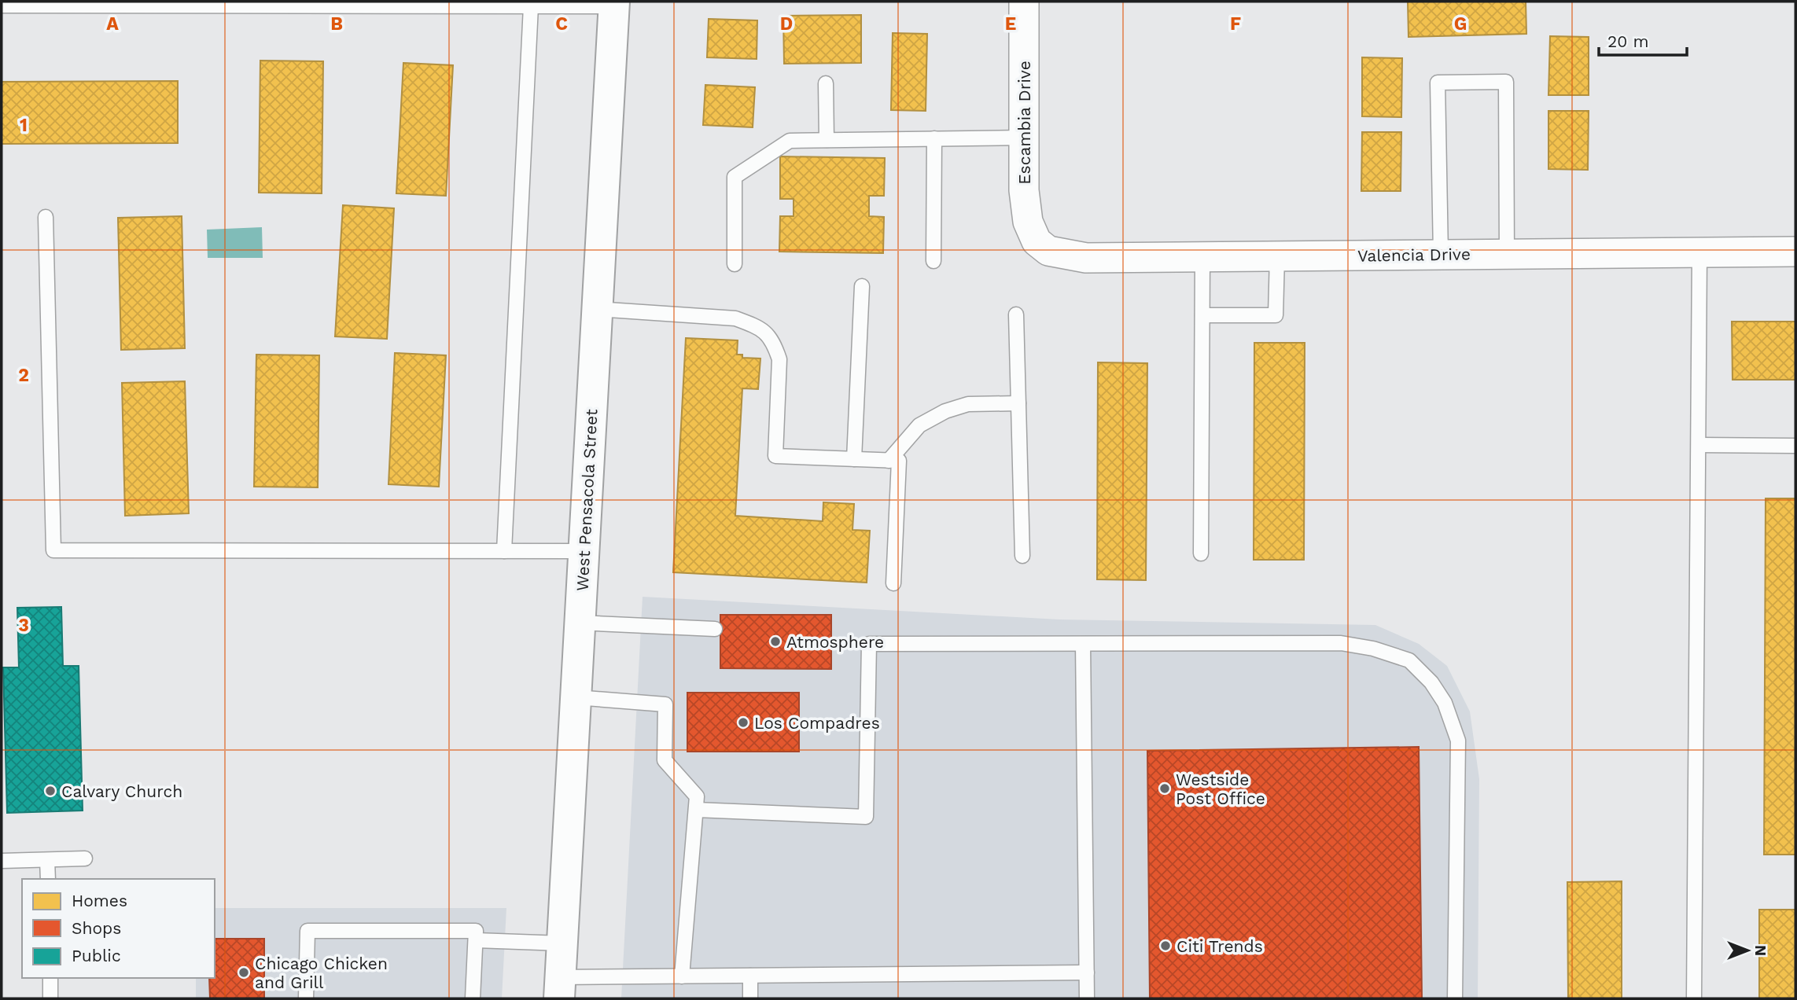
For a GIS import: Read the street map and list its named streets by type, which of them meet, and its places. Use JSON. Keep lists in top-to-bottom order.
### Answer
{
  "streets": {
    "main road": ["West Pensacola Street"],
    "street": ["Escambia Drive", "Valencia Drive"]
  },
  "crossings": [
    ["Escambia Drive", "Valencia Drive"]
  ],
  "places": [
    "Atmosphere",
    "Los Compadres",
    "Westside Post Office",
    "Calvary Church",
    "Citi Trends",
    "Chicago Chicken and Grill"
  ],
  "legend": ["Homes", "Shops", "Public"],
  "scale_bar": "20 m",
  "north": "right",
  "grid": {
    "columns": [
      "A",
      "B",
      "C",
      "D",
      "E",
      "F",
      "G"
    ],
    "rows": ["1", "2", "3"]
  }
}
